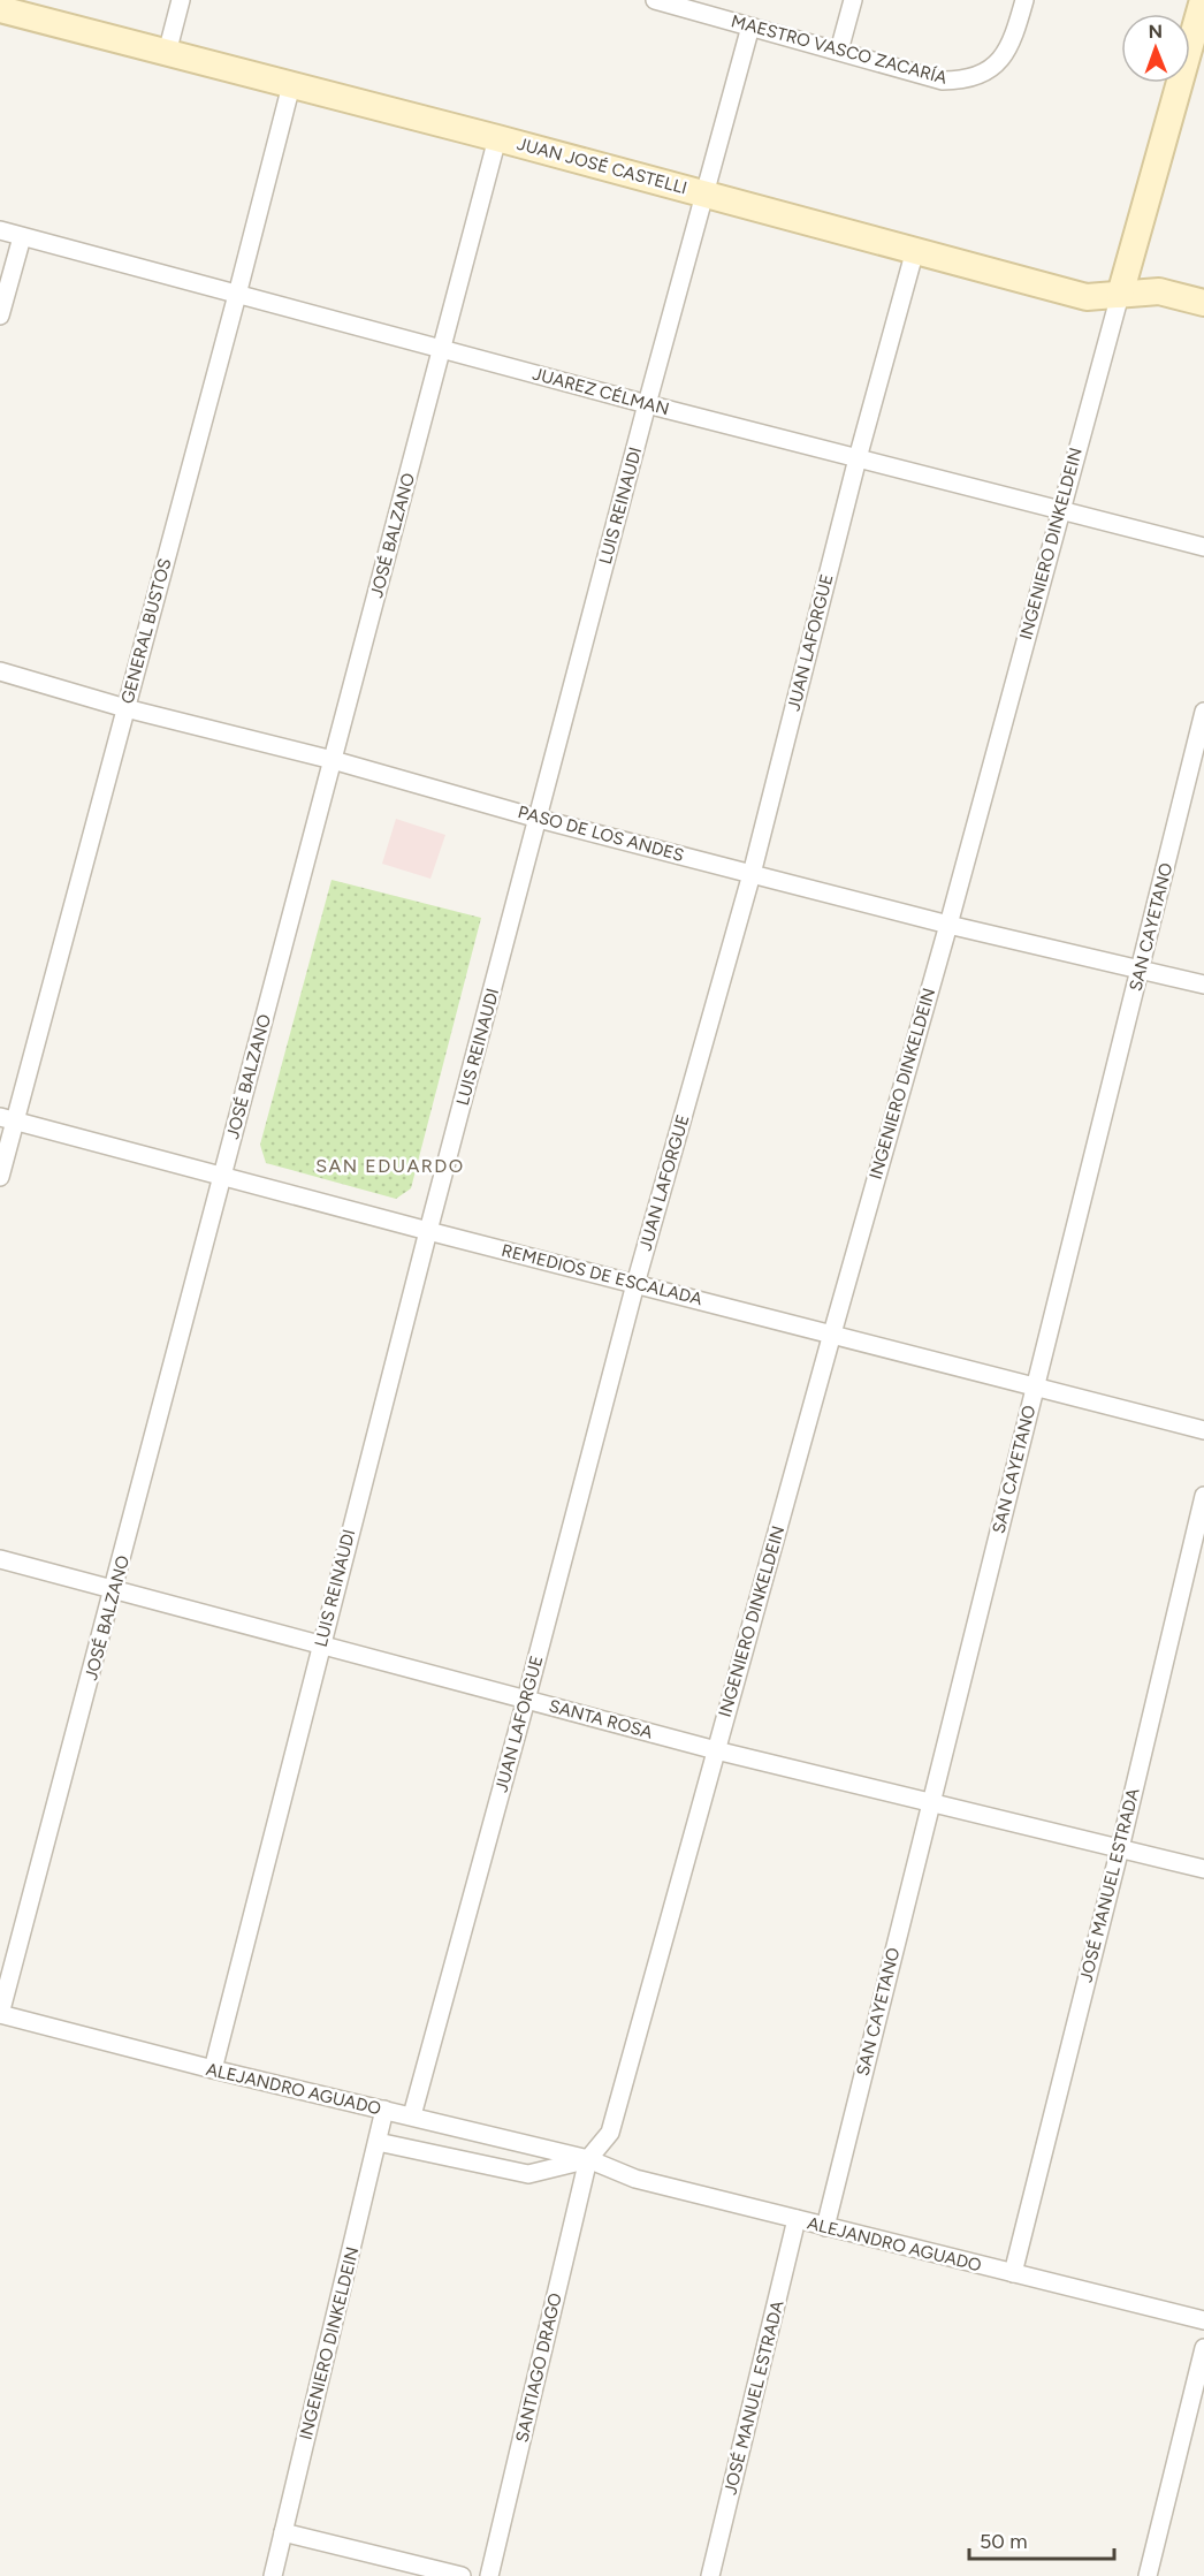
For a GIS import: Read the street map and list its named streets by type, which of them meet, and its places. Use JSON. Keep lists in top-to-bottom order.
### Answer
{
  "streets": {
    "main road": ["JUAN JOSÉ CASTELLI", "INGENIERO DINKELDEIN"],
    "street": [
      "MAESTRO VASCO ZACARÍA",
      "JUAREZ CÉLMAN",
      "LUIS REINAUDI",
      "JOSÉ BALZANO",
      "GENERAL BUSTOS",
      "JUAN LAFORGUE",
      "PASO DE LOS ANDES",
      "SAN CAYETANO",
      "REMEDIOS DE ESCALADA",
      "SANTA ROSA",
      "JOSÉ MANUEL ESTRADA",
      "ALEJANDRO AGUADO",
      "SANTIAGO DRAGO"
    ]
  },
  "crossings": [
    ["MAESTRO VASCO ZACARÍA", "LUIS REINAUDI"],
    ["JUAN JOSÉ CASTELLI", "LUIS REINAUDI"],
    ["JUAN JOSÉ CASTELLI", "JOSÉ BALZANO"],
    ["JUAN JOSÉ CASTELLI", "INGENIERO DINKELDEIN"],
    ["JUAN JOSÉ CASTELLI", "GENERAL BUSTOS"],
    ["JUAN JOSÉ CASTELLI", "JUAN LAFORGUE"],
    ["JUAREZ CÉLMAN", "LUIS REINAUDI"],
    ["JUAREZ CÉLMAN", "JOSÉ BALZANO"],
    ["JUAREZ CÉLMAN", "INGENIERO DINKELDEIN"],
    ["JUAREZ CÉLMAN", "GENERAL BUSTOS"],
    ["JUAREZ CÉLMAN", "JUAN LAFORGUE"],
    ["LUIS REINAUDI", "PASO DE LOS ANDES"],
    ["LUIS REINAUDI", "REMEDIOS DE ESCALADA"],
    ["LUIS REINAUDI", "SANTA ROSA"],
    ["LUIS REINAUDI", "ALEJANDRO AGUADO"],
    ["JOSÉ BALZANO", "PASO DE LOS ANDES"],
    ["JOSÉ BALZANO", "REMEDIOS DE ESCALADA"],
    ["JOSÉ BALZANO", "SANTA ROSA"],
    ["JOSÉ BALZANO", "ALEJANDRO AGUADO"],
    ["INGENIERO DINKELDEIN", "PASO DE LOS ANDES"],
    ["INGENIERO DINKELDEIN", "REMEDIOS DE ESCALADA"],
    ["INGENIERO DINKELDEIN", "SANTA ROSA"],
    ["INGENIERO DINKELDEIN", "ALEJANDRO AGUADO"],
    ["INGENIERO DINKELDEIN", "SANTIAGO DRAGO"],
    ["GENERAL BUSTOS", "PASO DE LOS ANDES"],
    ["GENERAL BUSTOS", "REMEDIOS DE ESCALADA"],
    ["JUAN LAFORGUE", "PASO DE LOS ANDES"],
    ["JUAN LAFORGUE", "REMEDIOS DE ESCALADA"],
    ["JUAN LAFORGUE", "SANTA ROSA"],
    ["JUAN LAFORGUE", "ALEJANDRO AGUADO"],
    ["PASO DE LOS ANDES", "SAN CAYETANO"],
    ["SAN CAYETANO", "REMEDIOS DE ESCALADA"],
    ["SAN CAYETANO", "SANTA ROSA"],
    ["SAN CAYETANO", "ALEJANDRO AGUADO"],
    ["SANTA ROSA", "JOSÉ MANUEL ESTRADA"],
    ["JOSÉ MANUEL ESTRADA", "ALEJANDRO AGUADO"],
    ["ALEJANDRO AGUADO", "SANTIAGO DRAGO"]
  ],
  "districts": ["SAN EDUARDO"],
  "scale_bar": "50 m",
  "north": "top"
}
